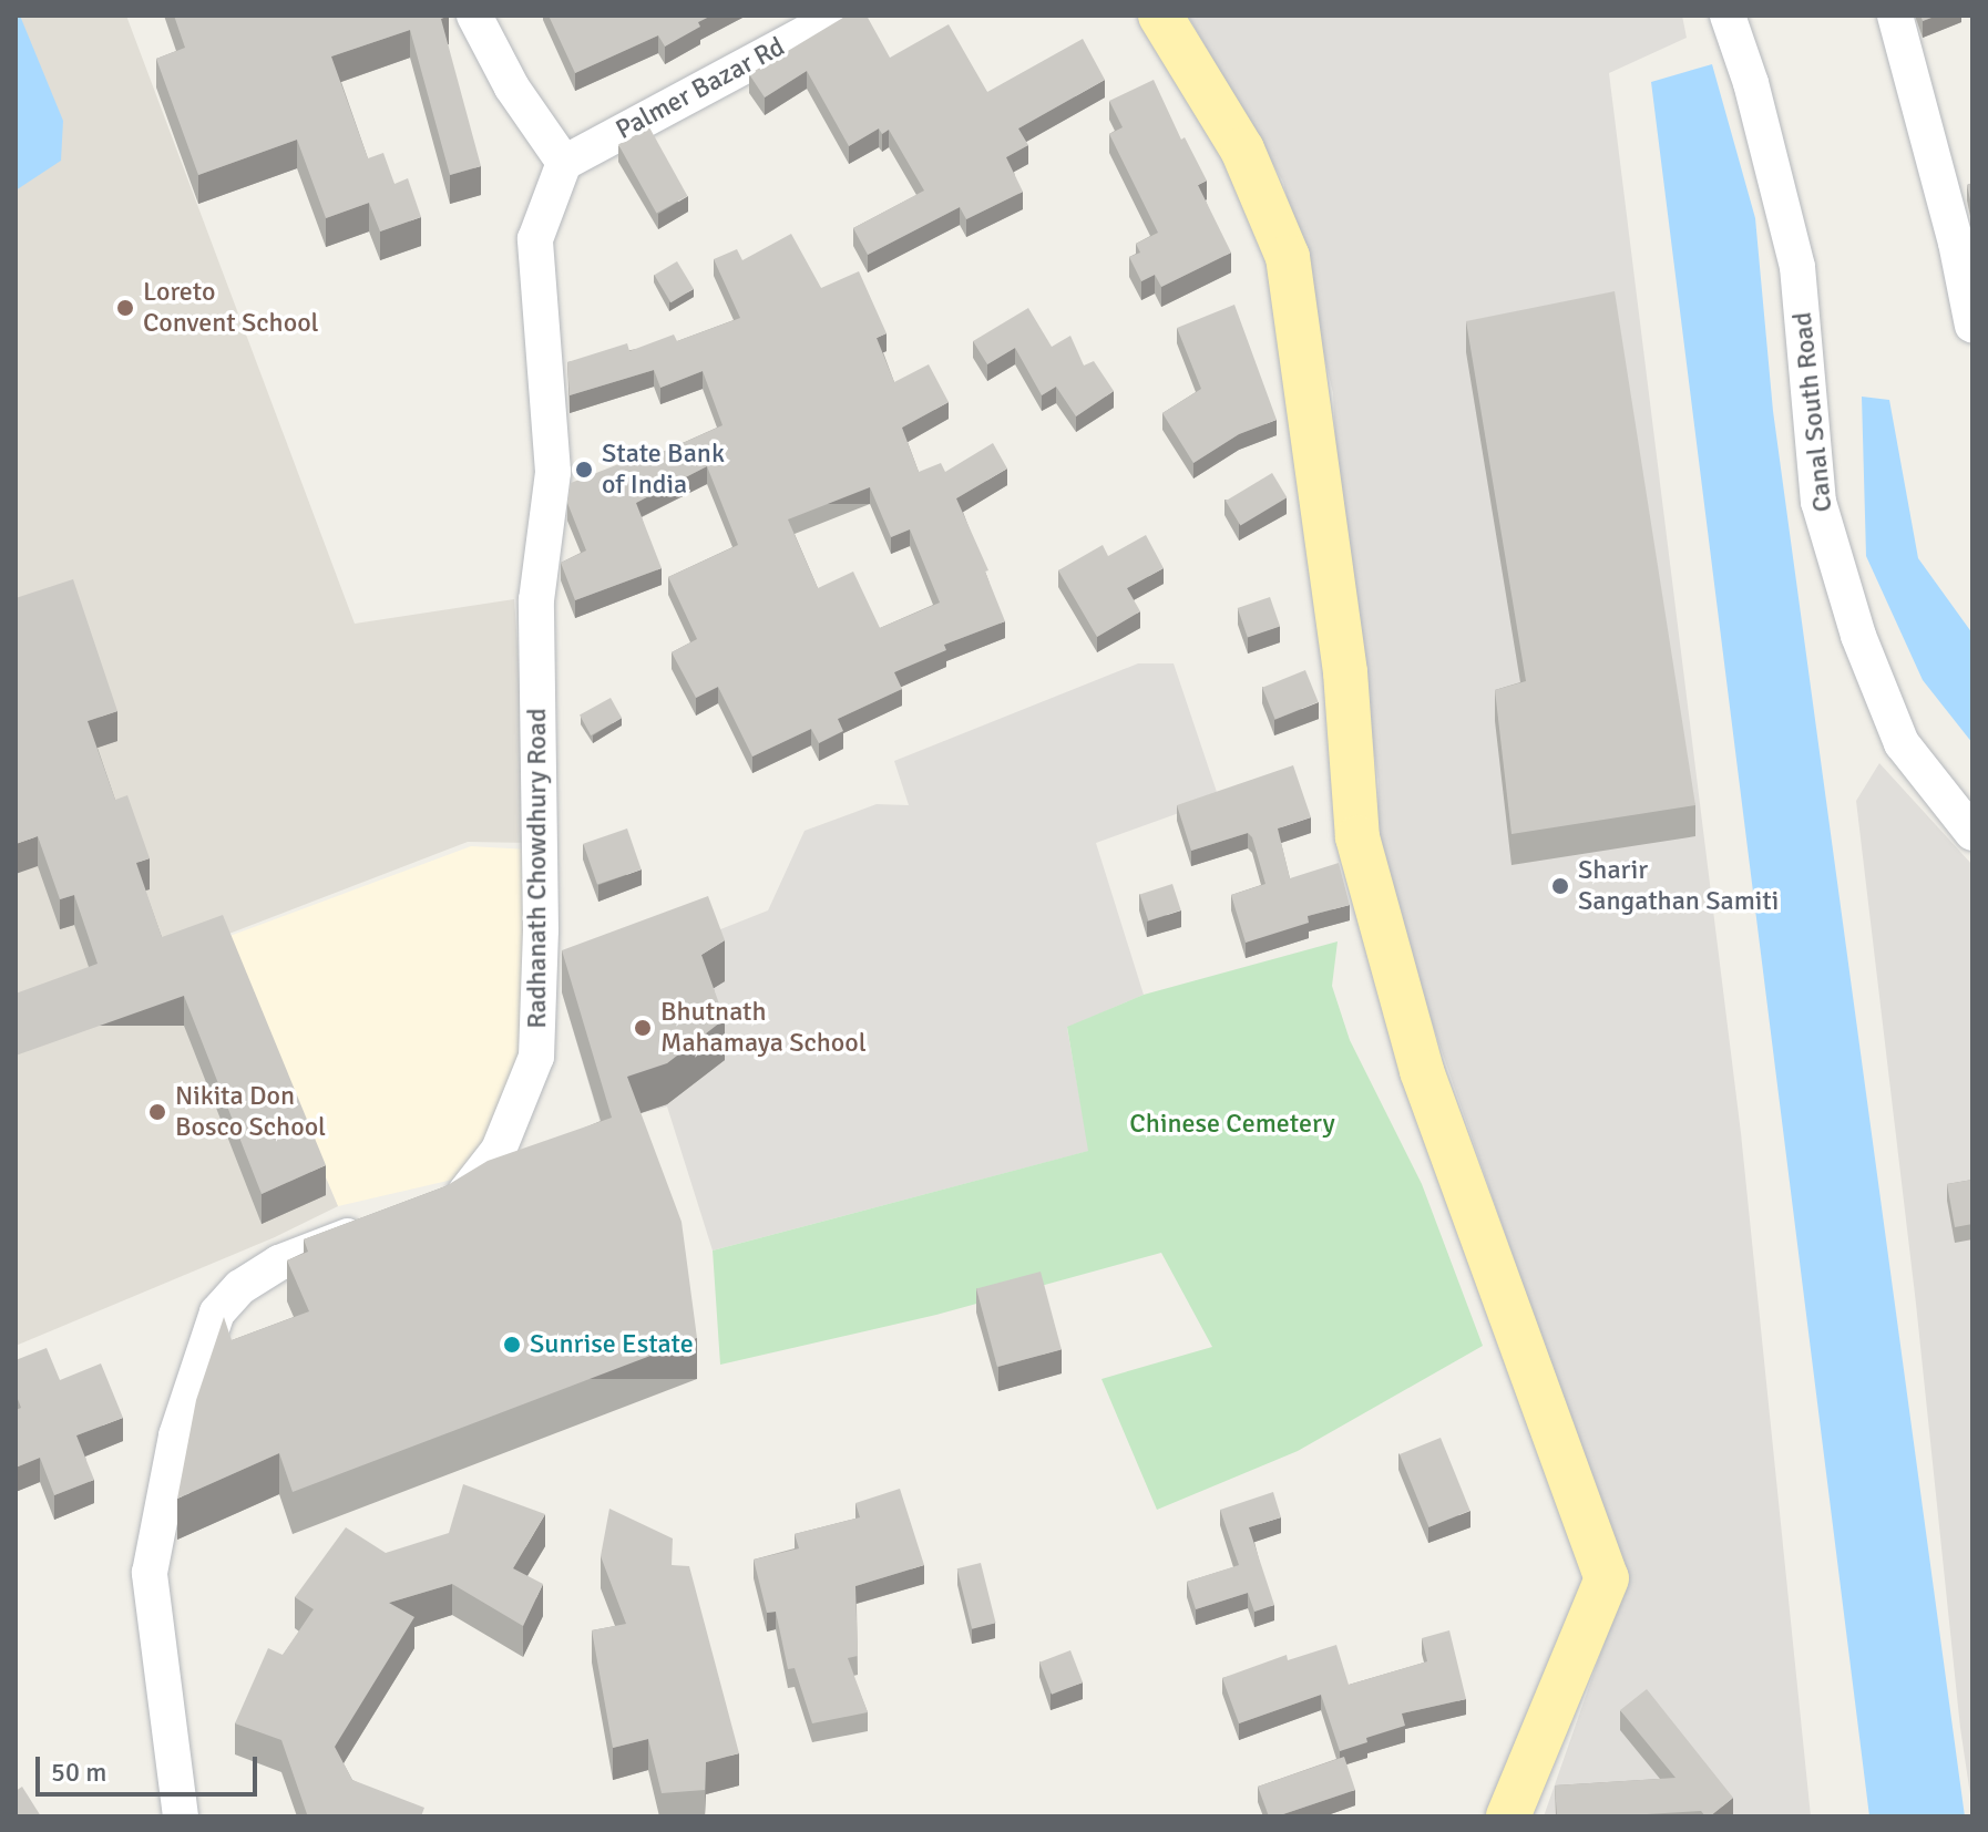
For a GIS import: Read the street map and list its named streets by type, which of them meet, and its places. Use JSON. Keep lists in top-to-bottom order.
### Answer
{
  "streets": {
    "street": ["Palmer Bazar Rd", "Canal South Road", "Radhanath Chowdhury Road"]
  },
  "crossings": [
    ["Palmer Bazar Rd", "Radhanath Chowdhury Road"]
  ],
  "parks": ["Chinese Cemetery"],
  "places": [
    "Loreto Convent School",
    "State Bank of India",
    "Sharir Sangathan Samiti",
    "Bhutnath Mahamaya School",
    "Nikita Don Bosco School",
    "Sunrise Estate"
  ],
  "scale_bar": "50 m"
}
